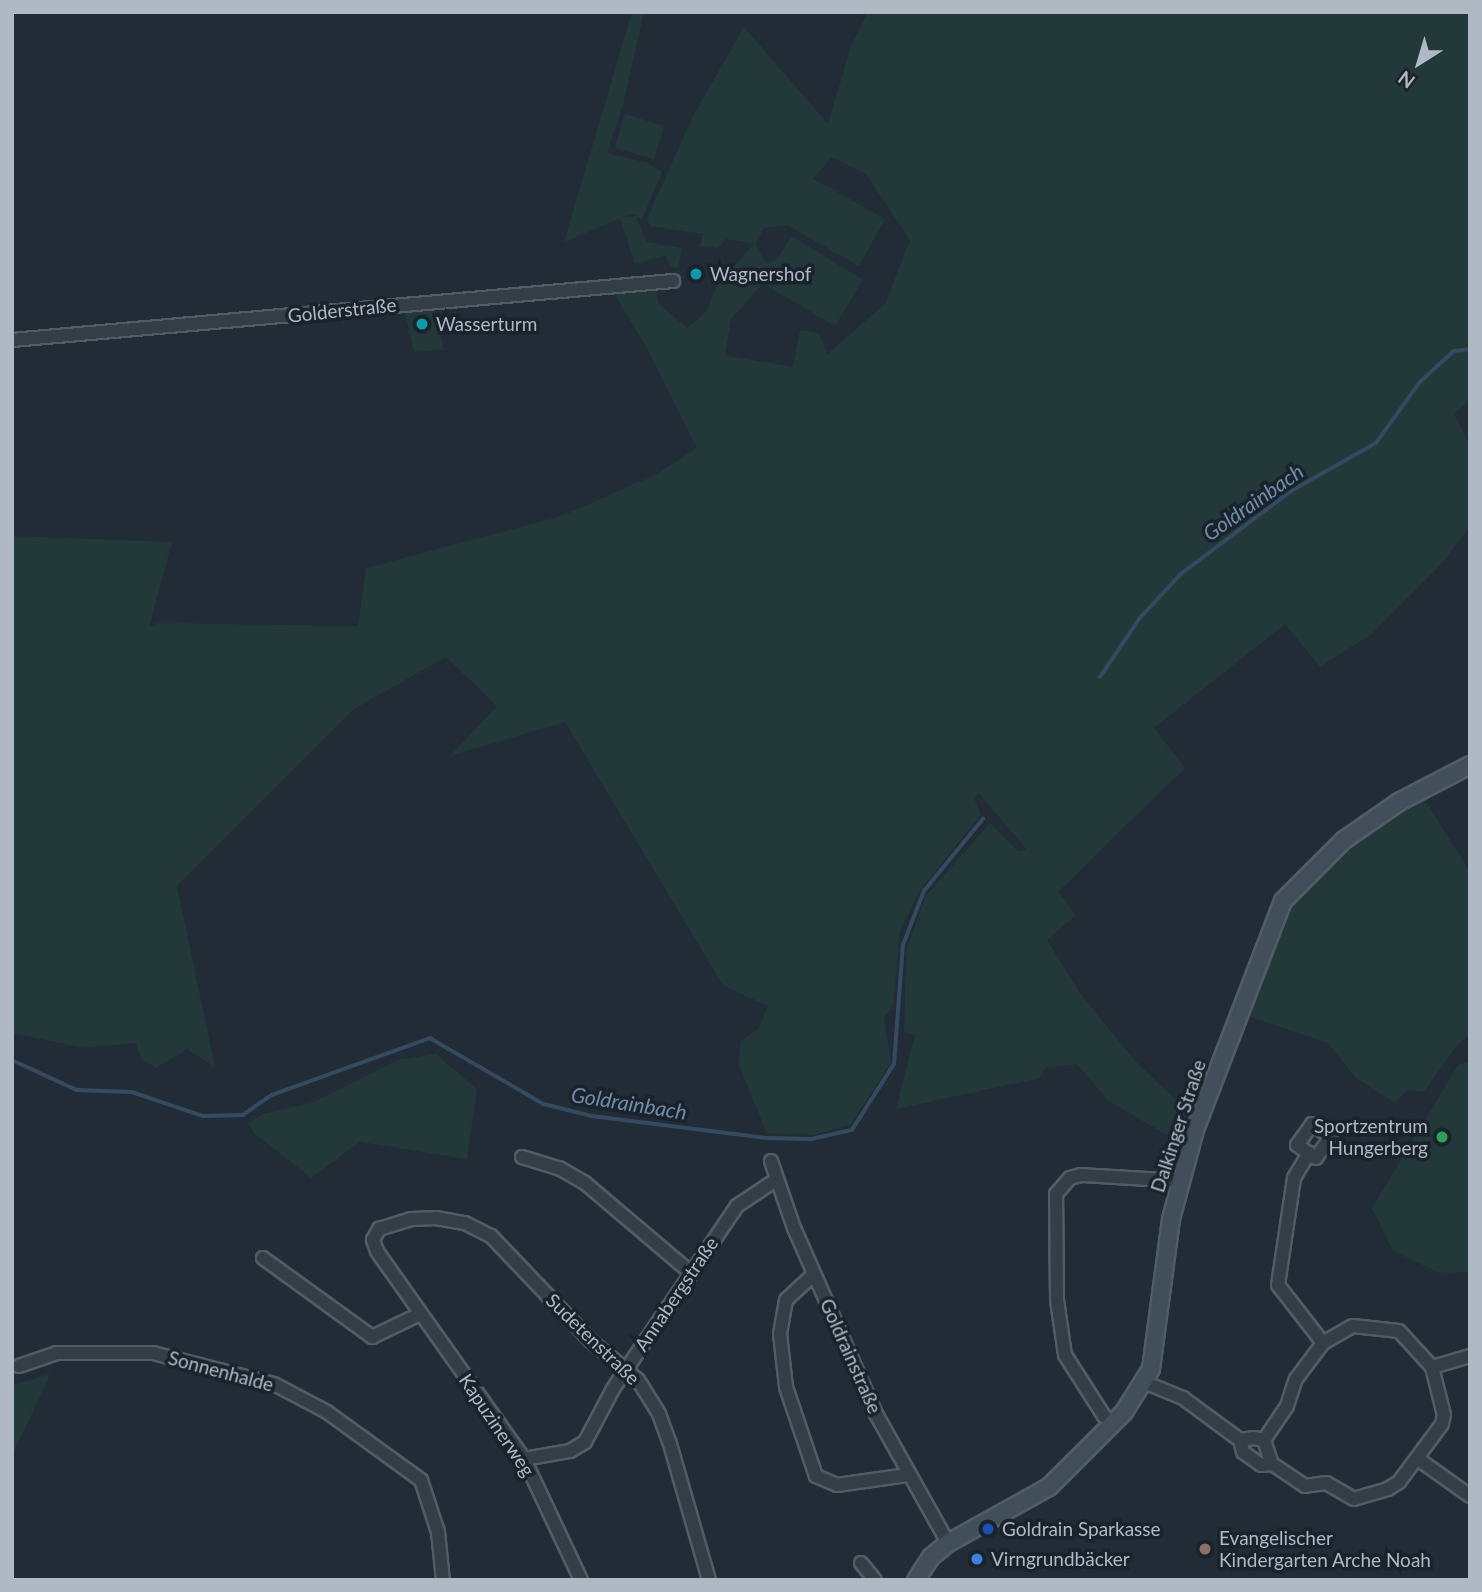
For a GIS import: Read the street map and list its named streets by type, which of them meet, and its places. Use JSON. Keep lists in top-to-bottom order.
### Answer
{
  "streets": {
    "street": [
      "Golderstraße",
      "Dalkinger Straße",
      "Annabergstraße",
      "Sudetenstraße",
      "Goldrainstraße",
      "Sonnenhalde",
      "Kapuzinerweg"
    ]
  },
  "crossings": [
    ["Dalkinger Straße", "Goldrainstraße"],
    ["Annabergstraße", "Sudetenstraße"],
    ["Annabergstraße", "Goldrainstraße"],
    ["Annabergstraße", "Kapuzinerweg"],
    ["Sudetenstraße", "Kapuzinerweg"]
  ],
  "water": ["Goldrainbach"],
  "places": [
    "Wagnershof",
    "Wasserturm",
    "Sportzentrum Hungerberg",
    "Goldrain Sparkasse",
    "Evangelischer Kindergarten Arche Noah",
    "Virngrundbäcker"
  ],
  "north": "bottom left"
}
